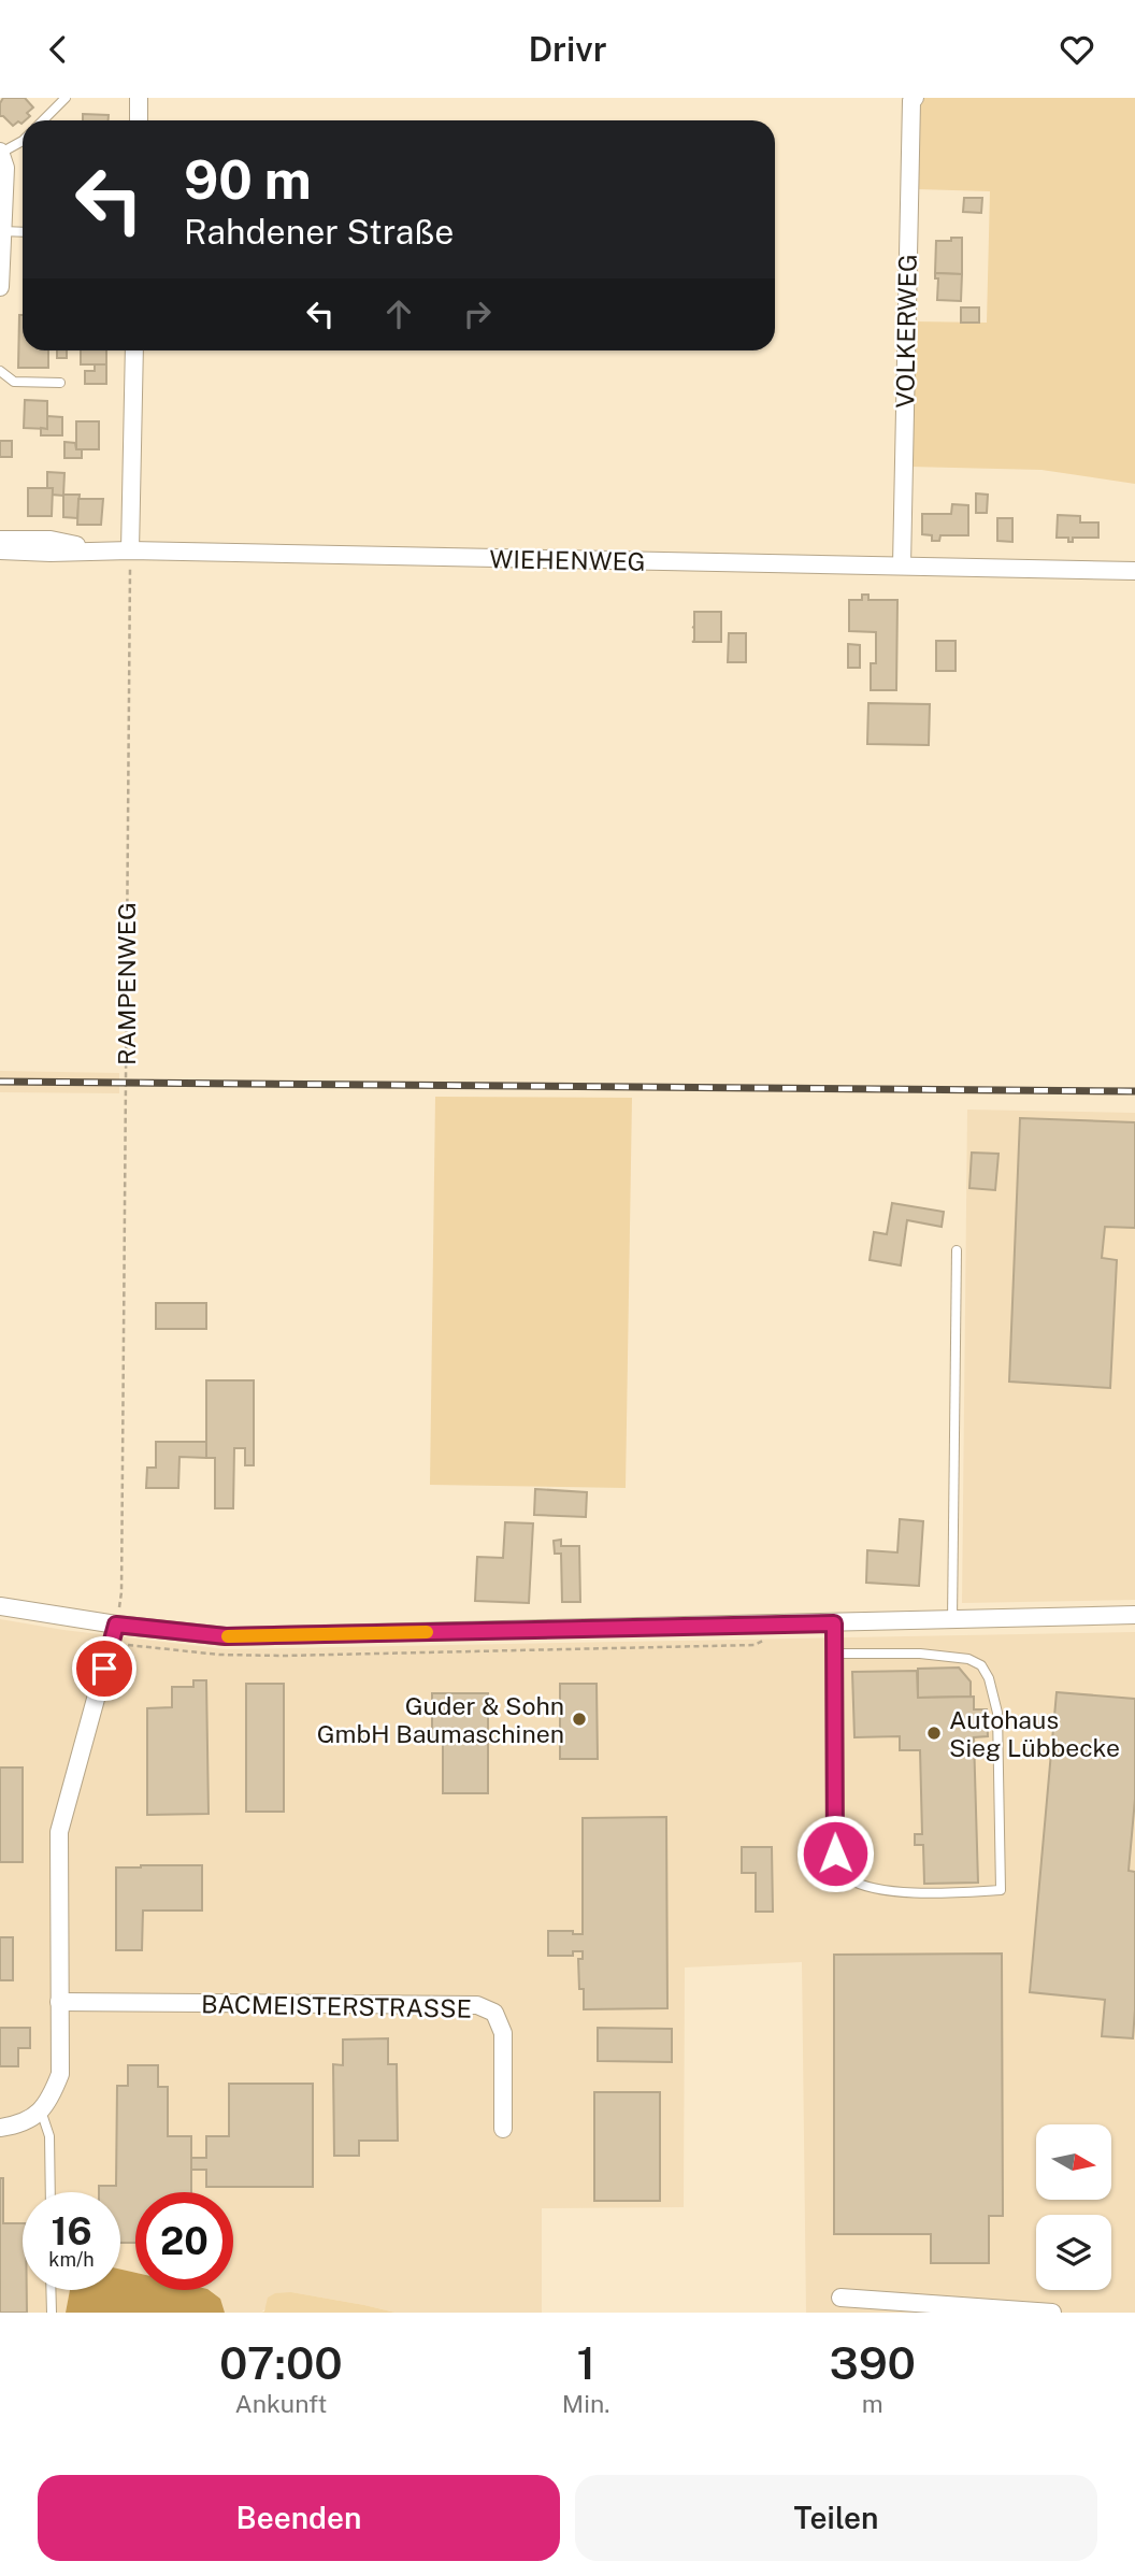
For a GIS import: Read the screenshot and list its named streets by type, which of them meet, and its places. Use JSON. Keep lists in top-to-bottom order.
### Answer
{
  "streets": {
    "street": ["VOLKERWEG", "WIEHENWEG", "BACMEISTERSTRASSE"],
    "path": ["RAMPENWEG"]
  },
  "crossings": [
    ["VOLKERWEG", "WIEHENWEG"],
    ["WIEHENWEG", "RAMPENWEG"]
  ],
  "places": ["Guder & Sohn GmbH Baumaschinen", "Autohaus Sieg Lübbecke"],
  "north": "right",
  "page": {
    "header": "Drivr",
    "turn": ["90 m", "Rahdener Straße"],
    "speed": "16 km/h",
    "limit": "20",
    "eta": [
      "07:00",
      "Ankunft",
      "1",
      "Min.",
      "390",
      "m"
    ],
    "buttons": ["Beenden", "Teilen"]
  }
}
